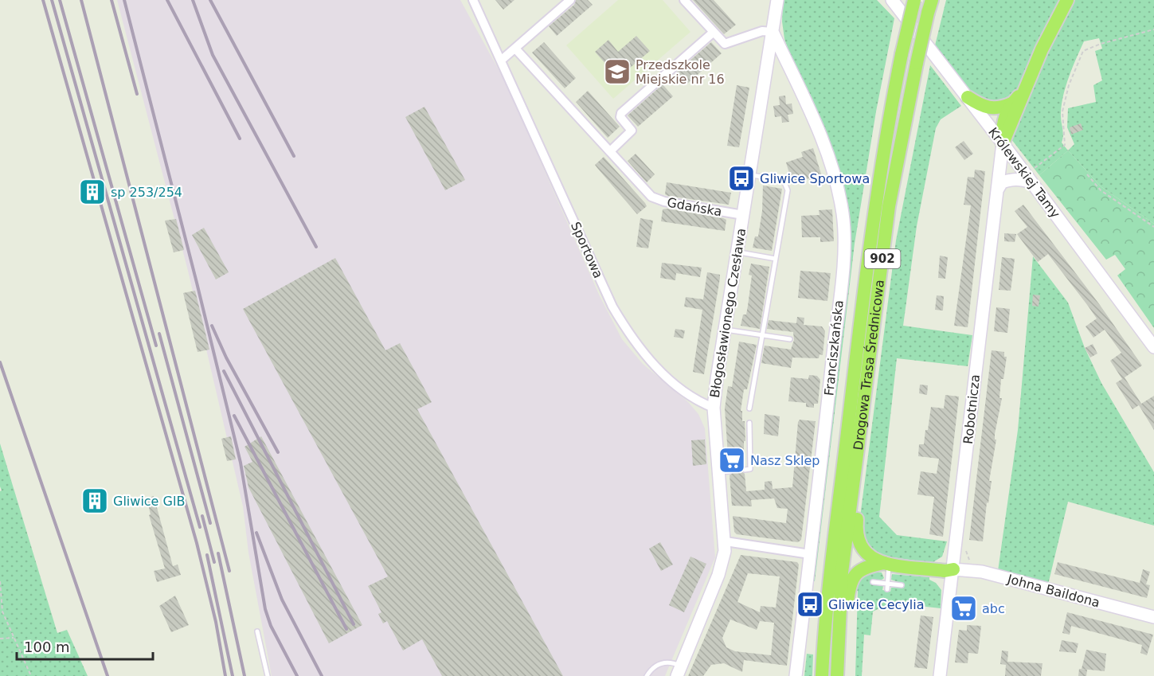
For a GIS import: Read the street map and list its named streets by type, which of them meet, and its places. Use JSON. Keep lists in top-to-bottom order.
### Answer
{
  "streets": {
    "main road": ["902", "Drogowa Trasa Średnicowa"],
    "street": [
      "Królewskiej Tamy",
      "Gdańska",
      "Sportowa",
      "Błogosławionego Czesława",
      "Franciszkańska",
      "Robotnicza",
      "Johna Baildona"
    ]
  },
  "crossings": [
    ["Królewskiej Tamy", "Robotnicza"],
    ["Gdańska", "Błogosławionego Czesława"],
    ["Sportowa", "Błogosławionego Czesława"],
    ["Błogosławionego Czesława", "Franciszkańska"],
    ["Robotnicza", "Johna Baildona"]
  ],
  "places": {
    "school or university": ["Przedszkole Miejskie nr 16"],
    "bus stop": ["Gliwice Sportowa", "Gliwice Cecylia"],
    "building": ["sp 253/254", "Gliwice GlB"],
    "supermarket": ["Nasz Sklep", "abc"]
  },
  "scale_bar": "100 m"
}
